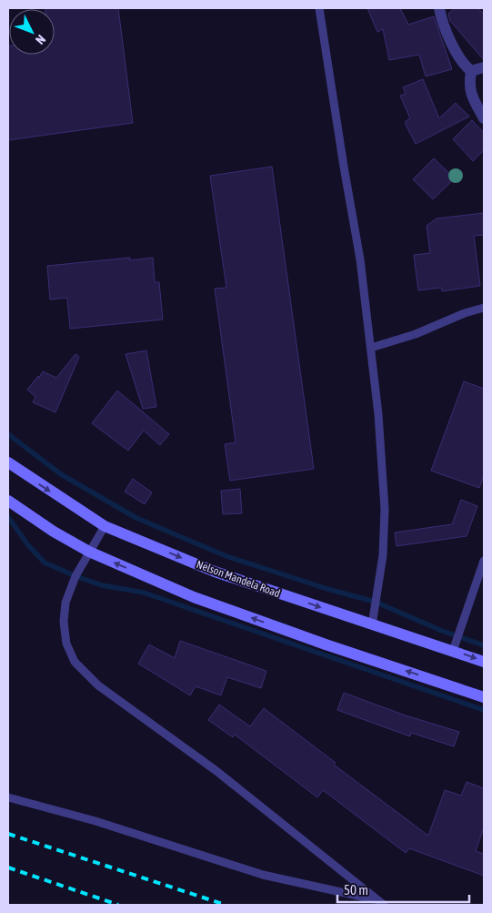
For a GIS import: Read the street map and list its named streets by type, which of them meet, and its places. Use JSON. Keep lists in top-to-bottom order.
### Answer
{
  "streets": {
    "main road": ["Nelson Mandela Road"]
  },
  "scale_bar": "50 m",
  "north": "bottom right"
}
